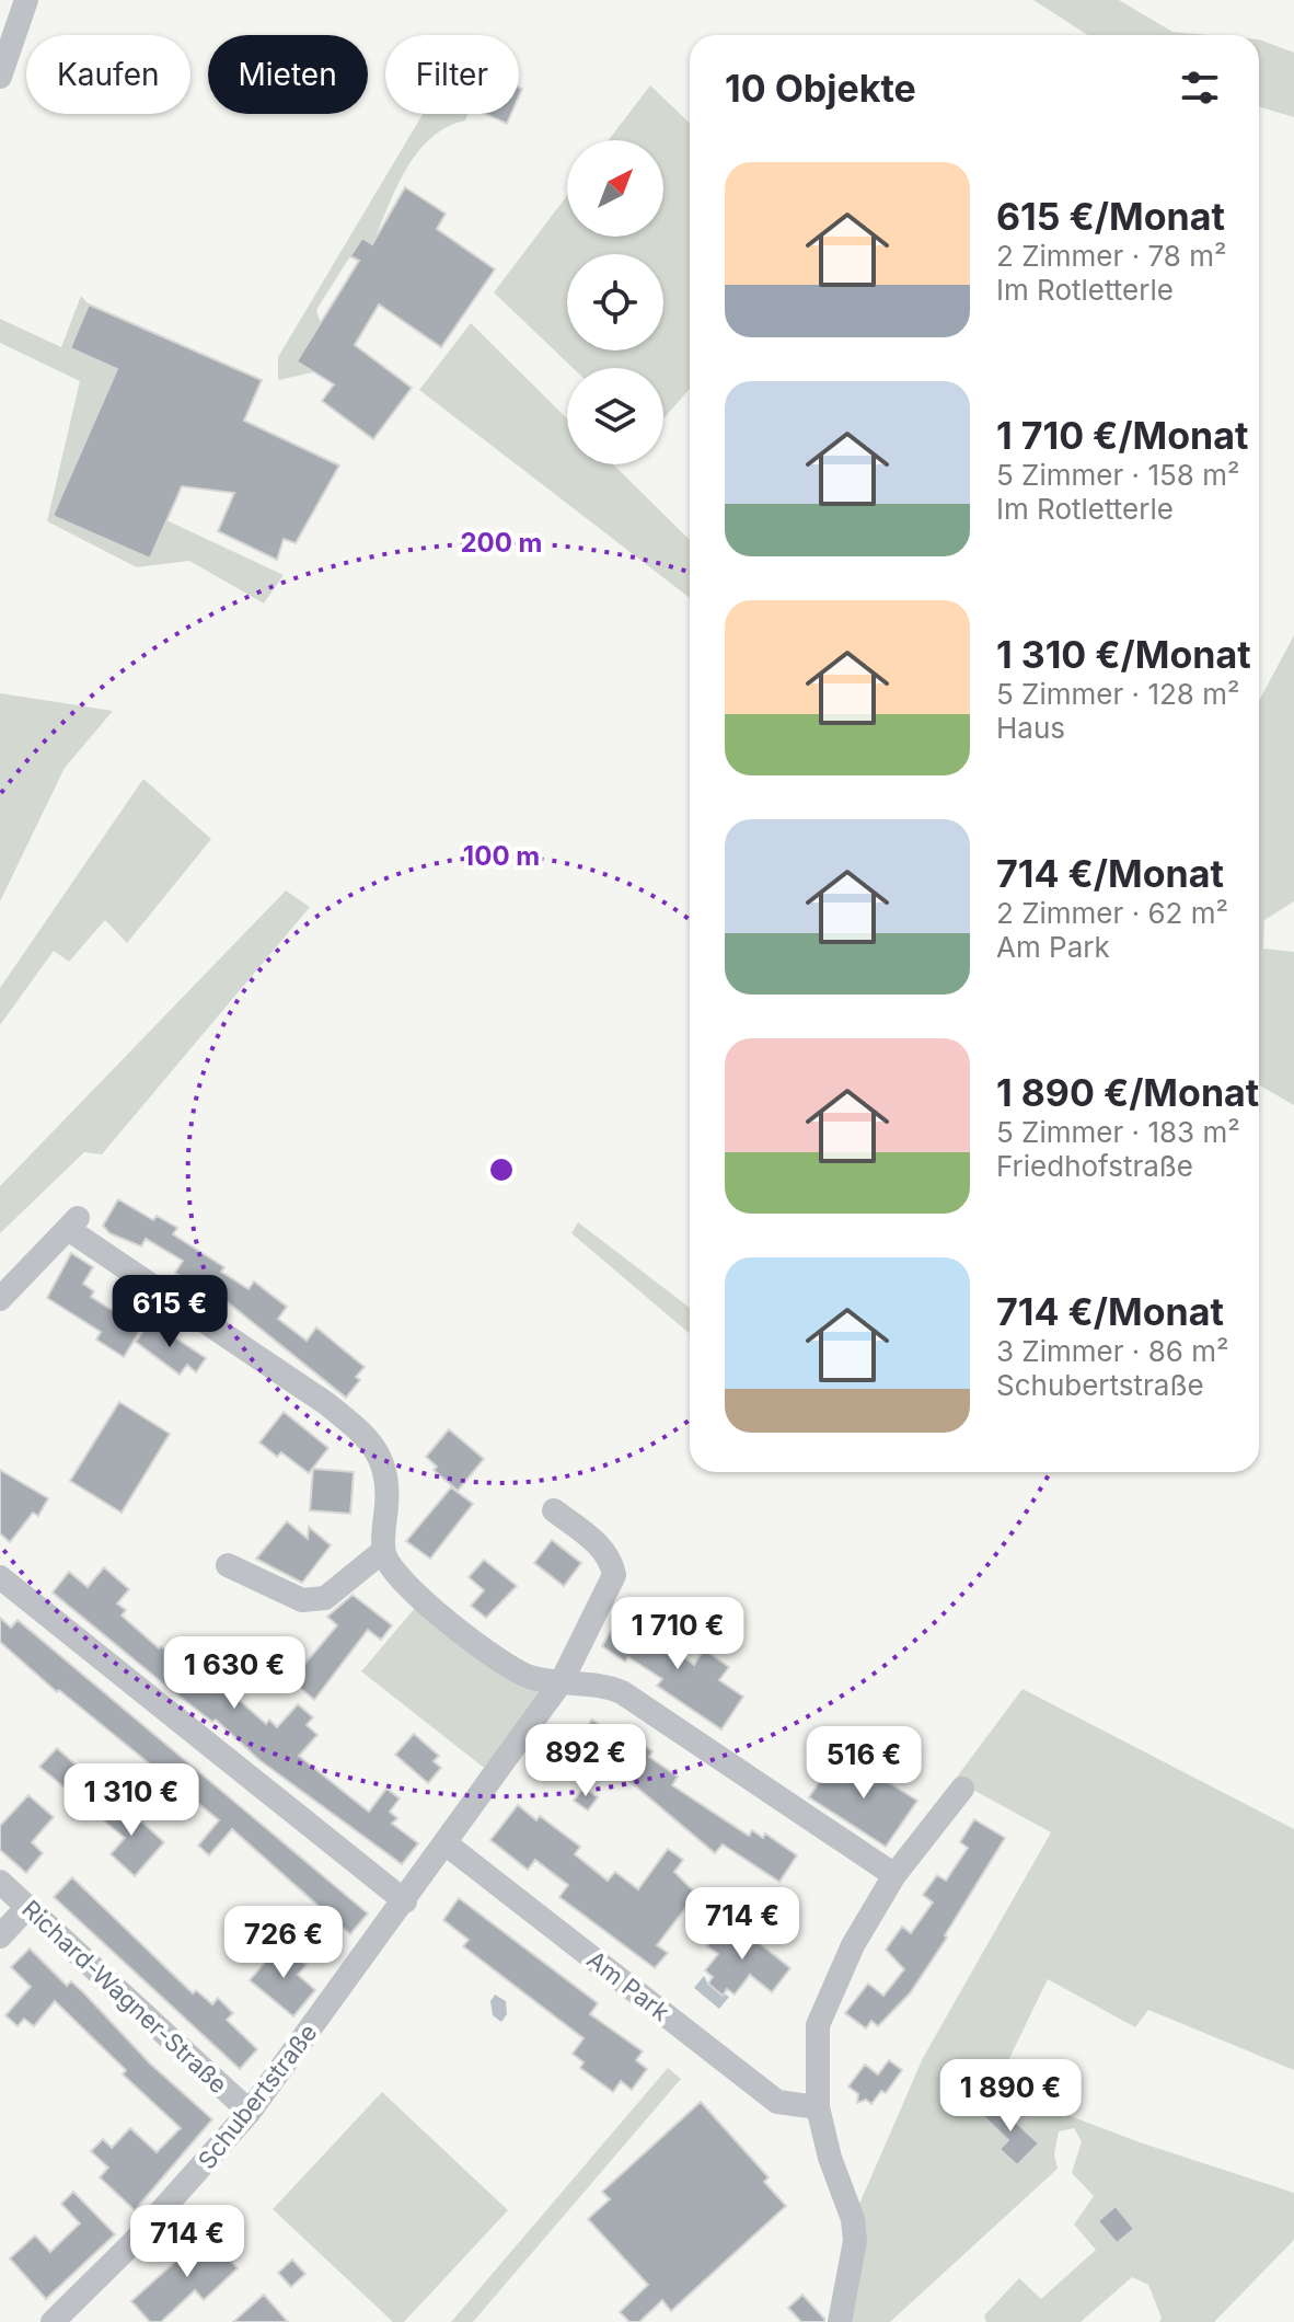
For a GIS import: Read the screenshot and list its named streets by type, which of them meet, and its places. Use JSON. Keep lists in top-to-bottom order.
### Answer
{
  "streets": {
    "street": ["Am Park", "Richard-Wagner-Straße", "Schubertstraße"]
  },
  "crossings": [
    ["Am Park", "Schubertstraße"],
    ["Richard-Wagner-Straße", "Schubertstraße"]
  ],
  "north": "top right",
  "page": {
    "chip": ["Kaufen", "Mieten", "Filter"],
    "heading": "10 Objekte",
    "list": [
      {
        "name": "615 €/Monat",
        "note": "2 Zimmer · 78 m² · Im Rotletterle"
      },
      {
        "name": "1 710 €/Monat",
        "note": "5 Zimmer · 158 m² · Im Rotletterle"
      },
      {
        "name": "1 310 €/Monat",
        "note": "5 Zimmer · 128 m² · Haus"
      },
      {
        "name": "714 €/Monat",
        "note": "2 Zimmer · 62 m² · Am Park"
      },
      {
        "name": "1 890 €/Monat",
        "note": "5 Zimmer · 183 m² · Friedhofstraße"
      },
      {
        "name": "714 €/Monat",
        "note": "3 Zimmer · 86 m² · Schubertstraße"
      }
    ],
    "price": [
      "615 €",
      "1 710 €",
      "1 630 €",
      "892 €",
      "516 €",
      "1 310 €",
      "714 €",
      "726 €",
      "1 890 €",
      "714 €"
    ]
  },
  "rings": ["200 m", "100 m"]
}
